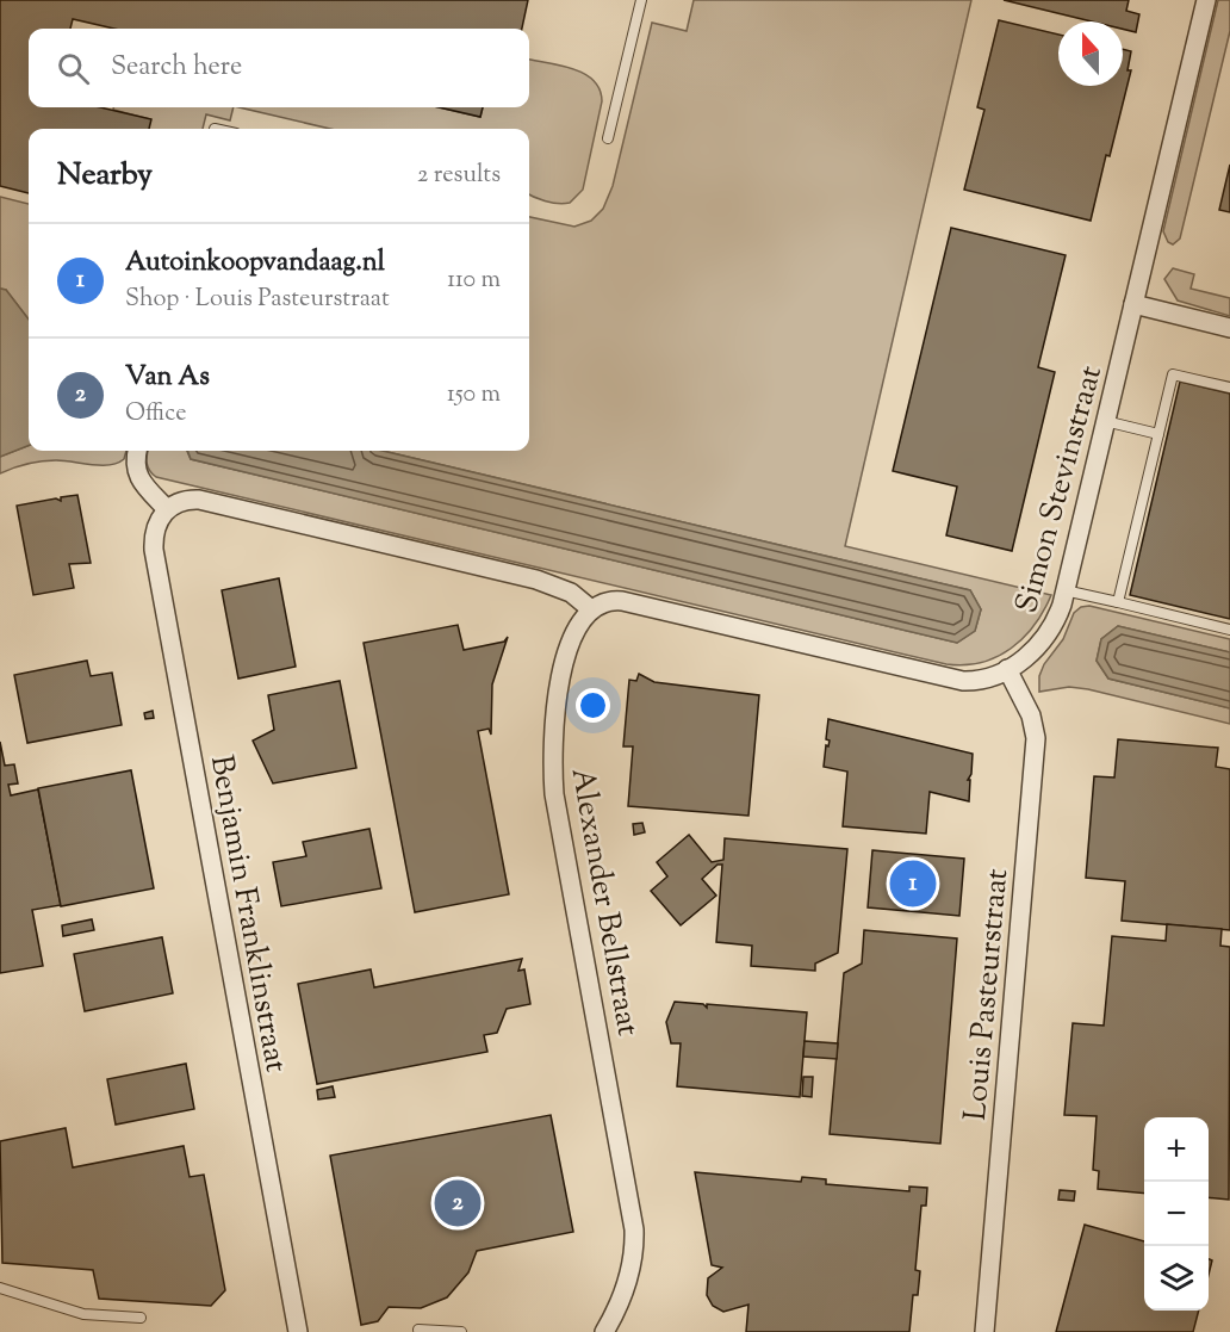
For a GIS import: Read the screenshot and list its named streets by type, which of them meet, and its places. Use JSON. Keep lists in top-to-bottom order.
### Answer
{
  "streets": {
    "street": [
      "Simon Stevinstraat",
      "Alexander Bellstraat",
      "Benjamin Franklinstraat",
      "Louis Pasteurstraat"
    ]
  },
  "crossings": [
    ["Simon Stevinstraat", "Louis Pasteurstraat"]
  ],
  "north": "top",
  "page": {
    "search": "Search here",
    "heading": ["Nearby", "2 results"],
    "list": [
      {
        "mark": "1",
        "name": "Autoinkoopvandaag.nl",
        "note": "Shop · Louis Pasteurstraat",
        "value": "110 m"
      },
      {
        "mark": "2",
        "name": "Van As",
        "note": "Office",
        "value": "150 m"
      }
    ],
    "pins": ["1", "2"],
    "map_buttons": ["+", "−"]
  }
}
